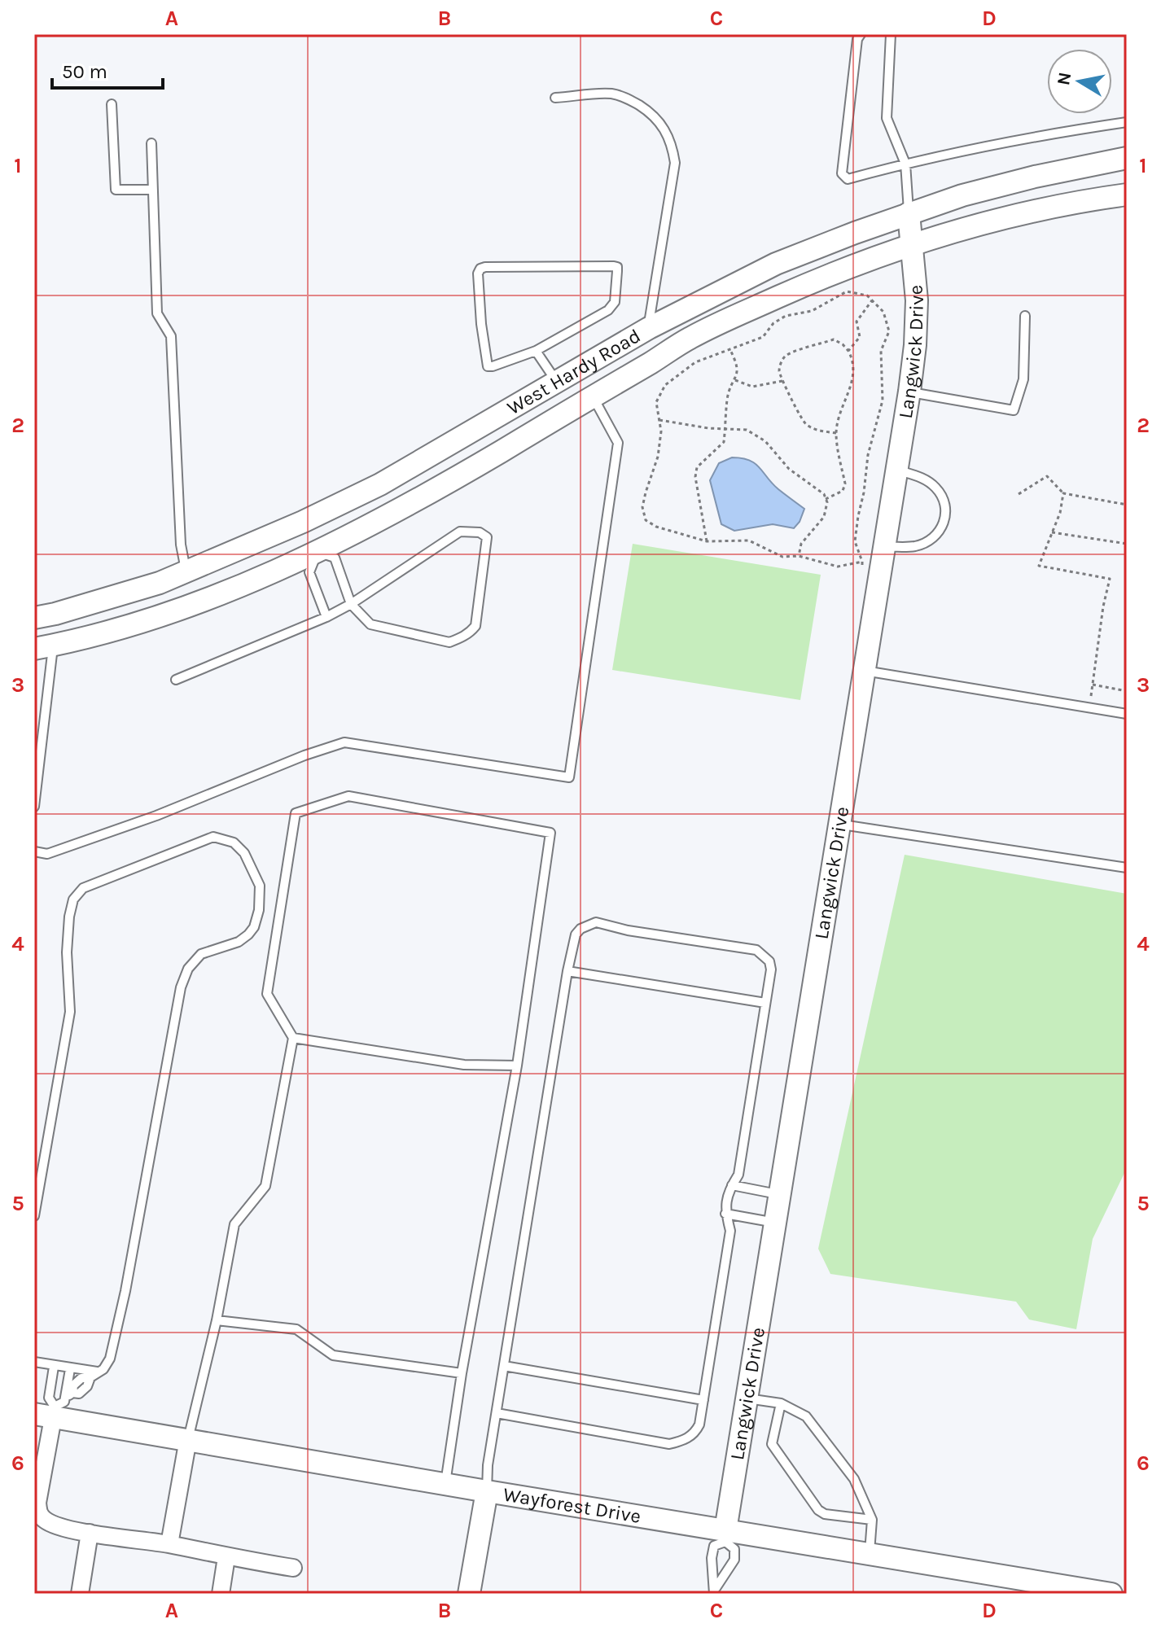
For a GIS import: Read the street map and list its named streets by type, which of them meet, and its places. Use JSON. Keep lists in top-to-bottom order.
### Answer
{
  "streets": {
    "street": ["Langwick Drive", "West Hardy Road", "Wayforest Drive"]
  },
  "crossings": [
    ["Langwick Drive", "West Hardy Road"],
    ["Langwick Drive", "Wayforest Drive"]
  ],
  "scale_bar": "50 m",
  "north": "left",
  "grid": {
    "columns": [
      "A",
      "B",
      "C",
      "D"
    ],
    "rows": [
      "1",
      "2",
      "3",
      "4",
      "5",
      "6"
    ]
  }
}
